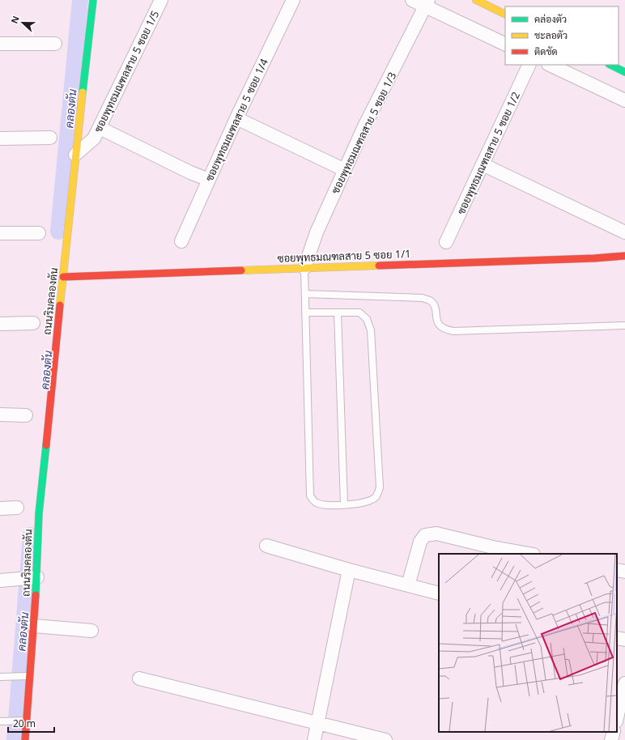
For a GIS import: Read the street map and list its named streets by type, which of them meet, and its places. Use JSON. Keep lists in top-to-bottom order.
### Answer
{
  "streets": {
    "street": [
      "ซอยพุทธมณฑลสาย 5 ซอย 1/5",
      "ซอยพุทธมณฑลสาย 5 ซอย 1/4",
      "ซอยพุทธมณฑลสาย 5 ซอย 1/3",
      "ซอยพุทธมณฑลสาย 5 ซอย 1/2",
      "ซอยพุทธมณฑลสาย 5 ซอย 1/1",
      "ถนนริมคลองตัน"
    ]
  },
  "crossings": [
    ["ซอยพุทธมณฑลสาย 5 ซอย 1/5", "ถนนริมคลองตัน"],
    ["ซอยพุทธมณฑลสาย 5 ซอย 1/3", "ซอยพุทธมณฑลสาย 5 ซอย 1/1"],
    ["ซอยพุทธมณฑลสาย 5 ซอย 1/1", "ถนนริมคลองตัน"]
  ],
  "water": ["คลองตัน"],
  "legend": ["คล่องตัว", "ชะลอตัว", "ติดขัด"],
  "scale_bar": "20 m",
  "north": "left"
}
